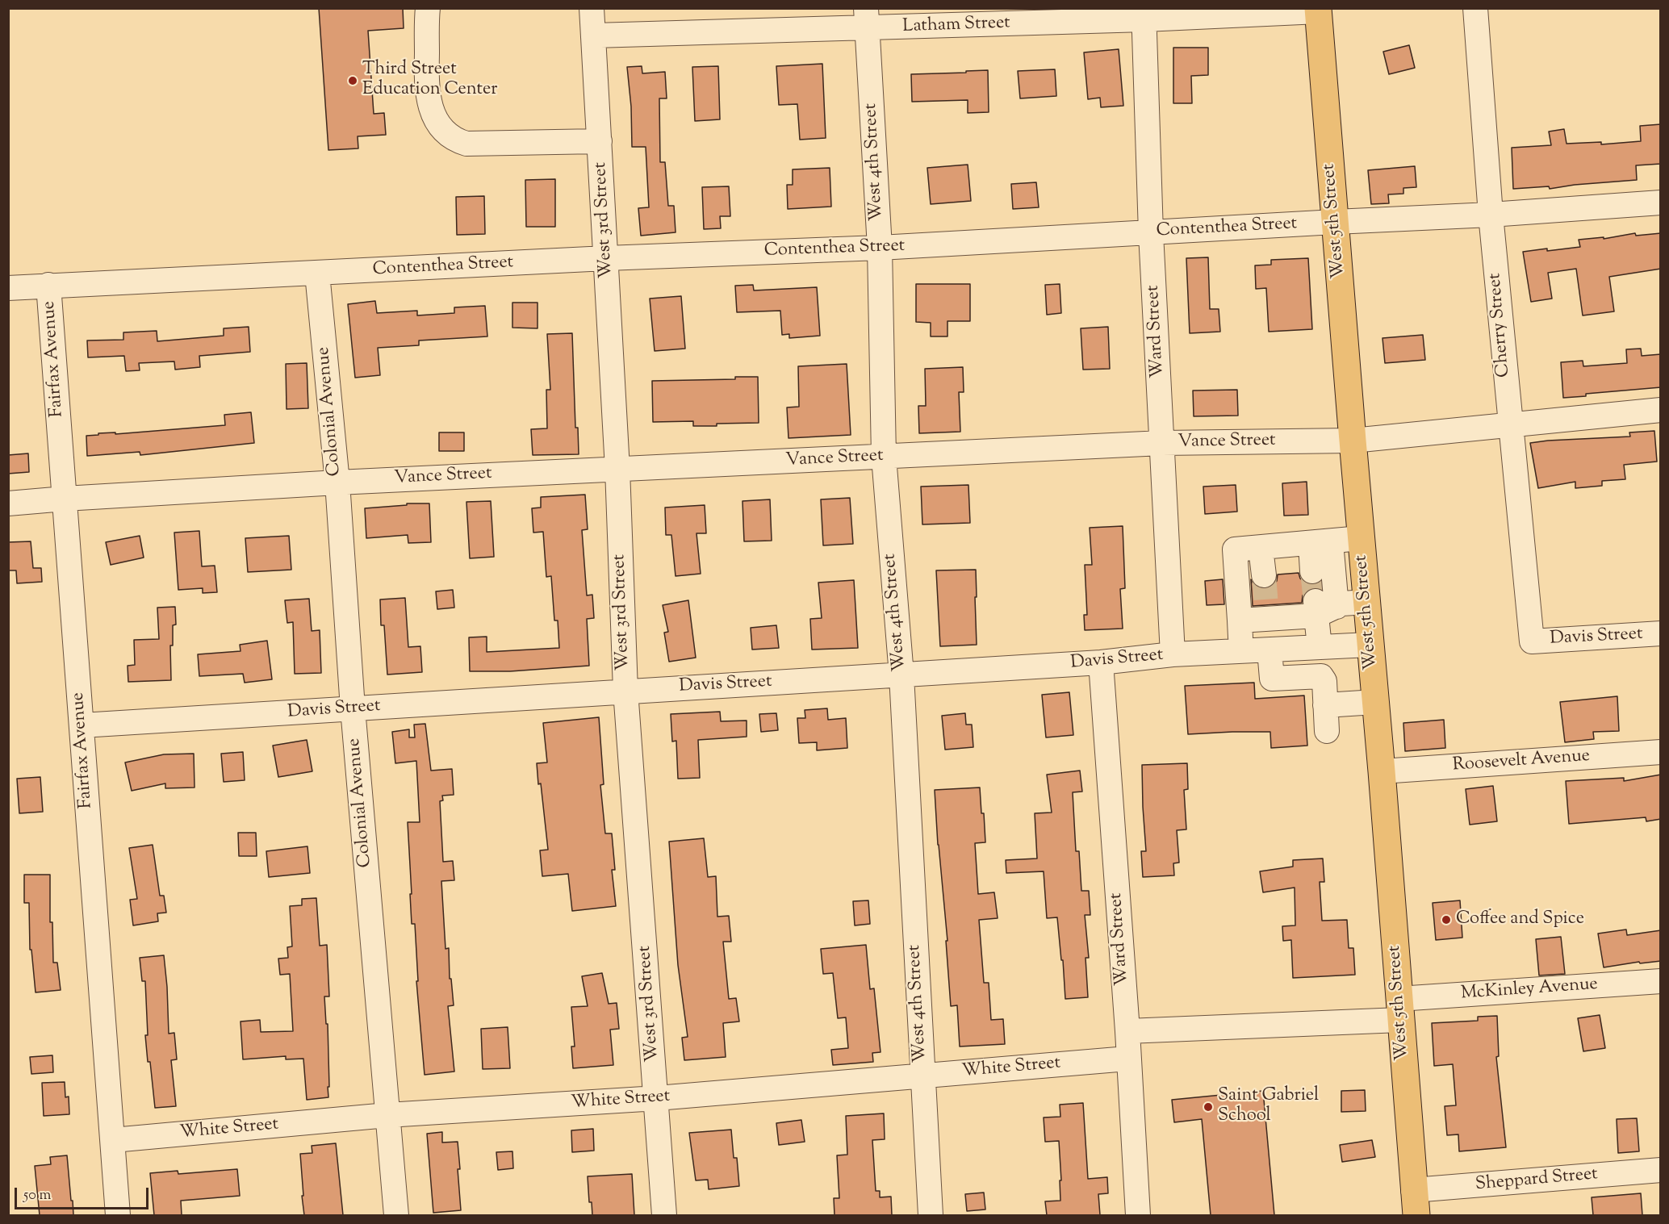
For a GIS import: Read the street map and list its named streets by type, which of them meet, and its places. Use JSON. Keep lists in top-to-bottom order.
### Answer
{
  "streets": {
    "main road": ["West 5th Street"],
    "street": [
      "Latham Street",
      "West 4th Street",
      "West 3rd Street",
      "Contenthea Street",
      "Cherry Street",
      "Ward Street",
      "Fairfax Avenue",
      "Colonial Avenue",
      "Vance Street",
      "Davis Street",
      "Roosevelt Avenue",
      "McKinley Avenue",
      "White Street",
      "Sheppard Street"
    ]
  },
  "crossings": [
    ["Latham Street", "West 4th Street"],
    ["Latham Street", "West 3rd Street"],
    ["Latham Street", "West 5th Street"],
    ["Latham Street", "Ward Street"],
    ["West 4th Street", "Contenthea Street"],
    ["West 4th Street", "Vance Street"],
    ["West 4th Street", "Davis Street"],
    ["West 4th Street", "White Street"],
    ["West 3rd Street", "Contenthea Street"],
    ["West 3rd Street", "Vance Street"],
    ["West 3rd Street", "Davis Street"],
    ["West 3rd Street", "White Street"],
    ["West 5th Street", "Contenthea Street"],
    ["West 5th Street", "Vance Street"],
    ["West 5th Street", "Davis Street"],
    ["West 5th Street", "Roosevelt Avenue"],
    ["West 5th Street", "McKinley Avenue"],
    ["West 5th Street", "Sheppard Street"],
    ["Contenthea Street", "Cherry Street"],
    ["Contenthea Street", "Ward Street"],
    ["Contenthea Street", "Fairfax Avenue"],
    ["Contenthea Street", "Colonial Avenue"],
    ["Cherry Street", "Vance Street"],
    ["Cherry Street", "Davis Street"],
    ["Ward Street", "Vance Street"],
    ["Ward Street", "Davis Street"],
    ["Ward Street", "White Street"],
    ["Fairfax Avenue", "Vance Street"],
    ["Fairfax Avenue", "Davis Street"],
    ["Fairfax Avenue", "White Street"],
    ["Colonial Avenue", "Vance Street"],
    ["Colonial Avenue", "Davis Street"],
    ["Colonial Avenue", "White Street"]
  ],
  "places": ["Third Street Education Center", "Coffee and Spice", "Saint Gabriel School"],
  "scale_bar": "50 m"
}
